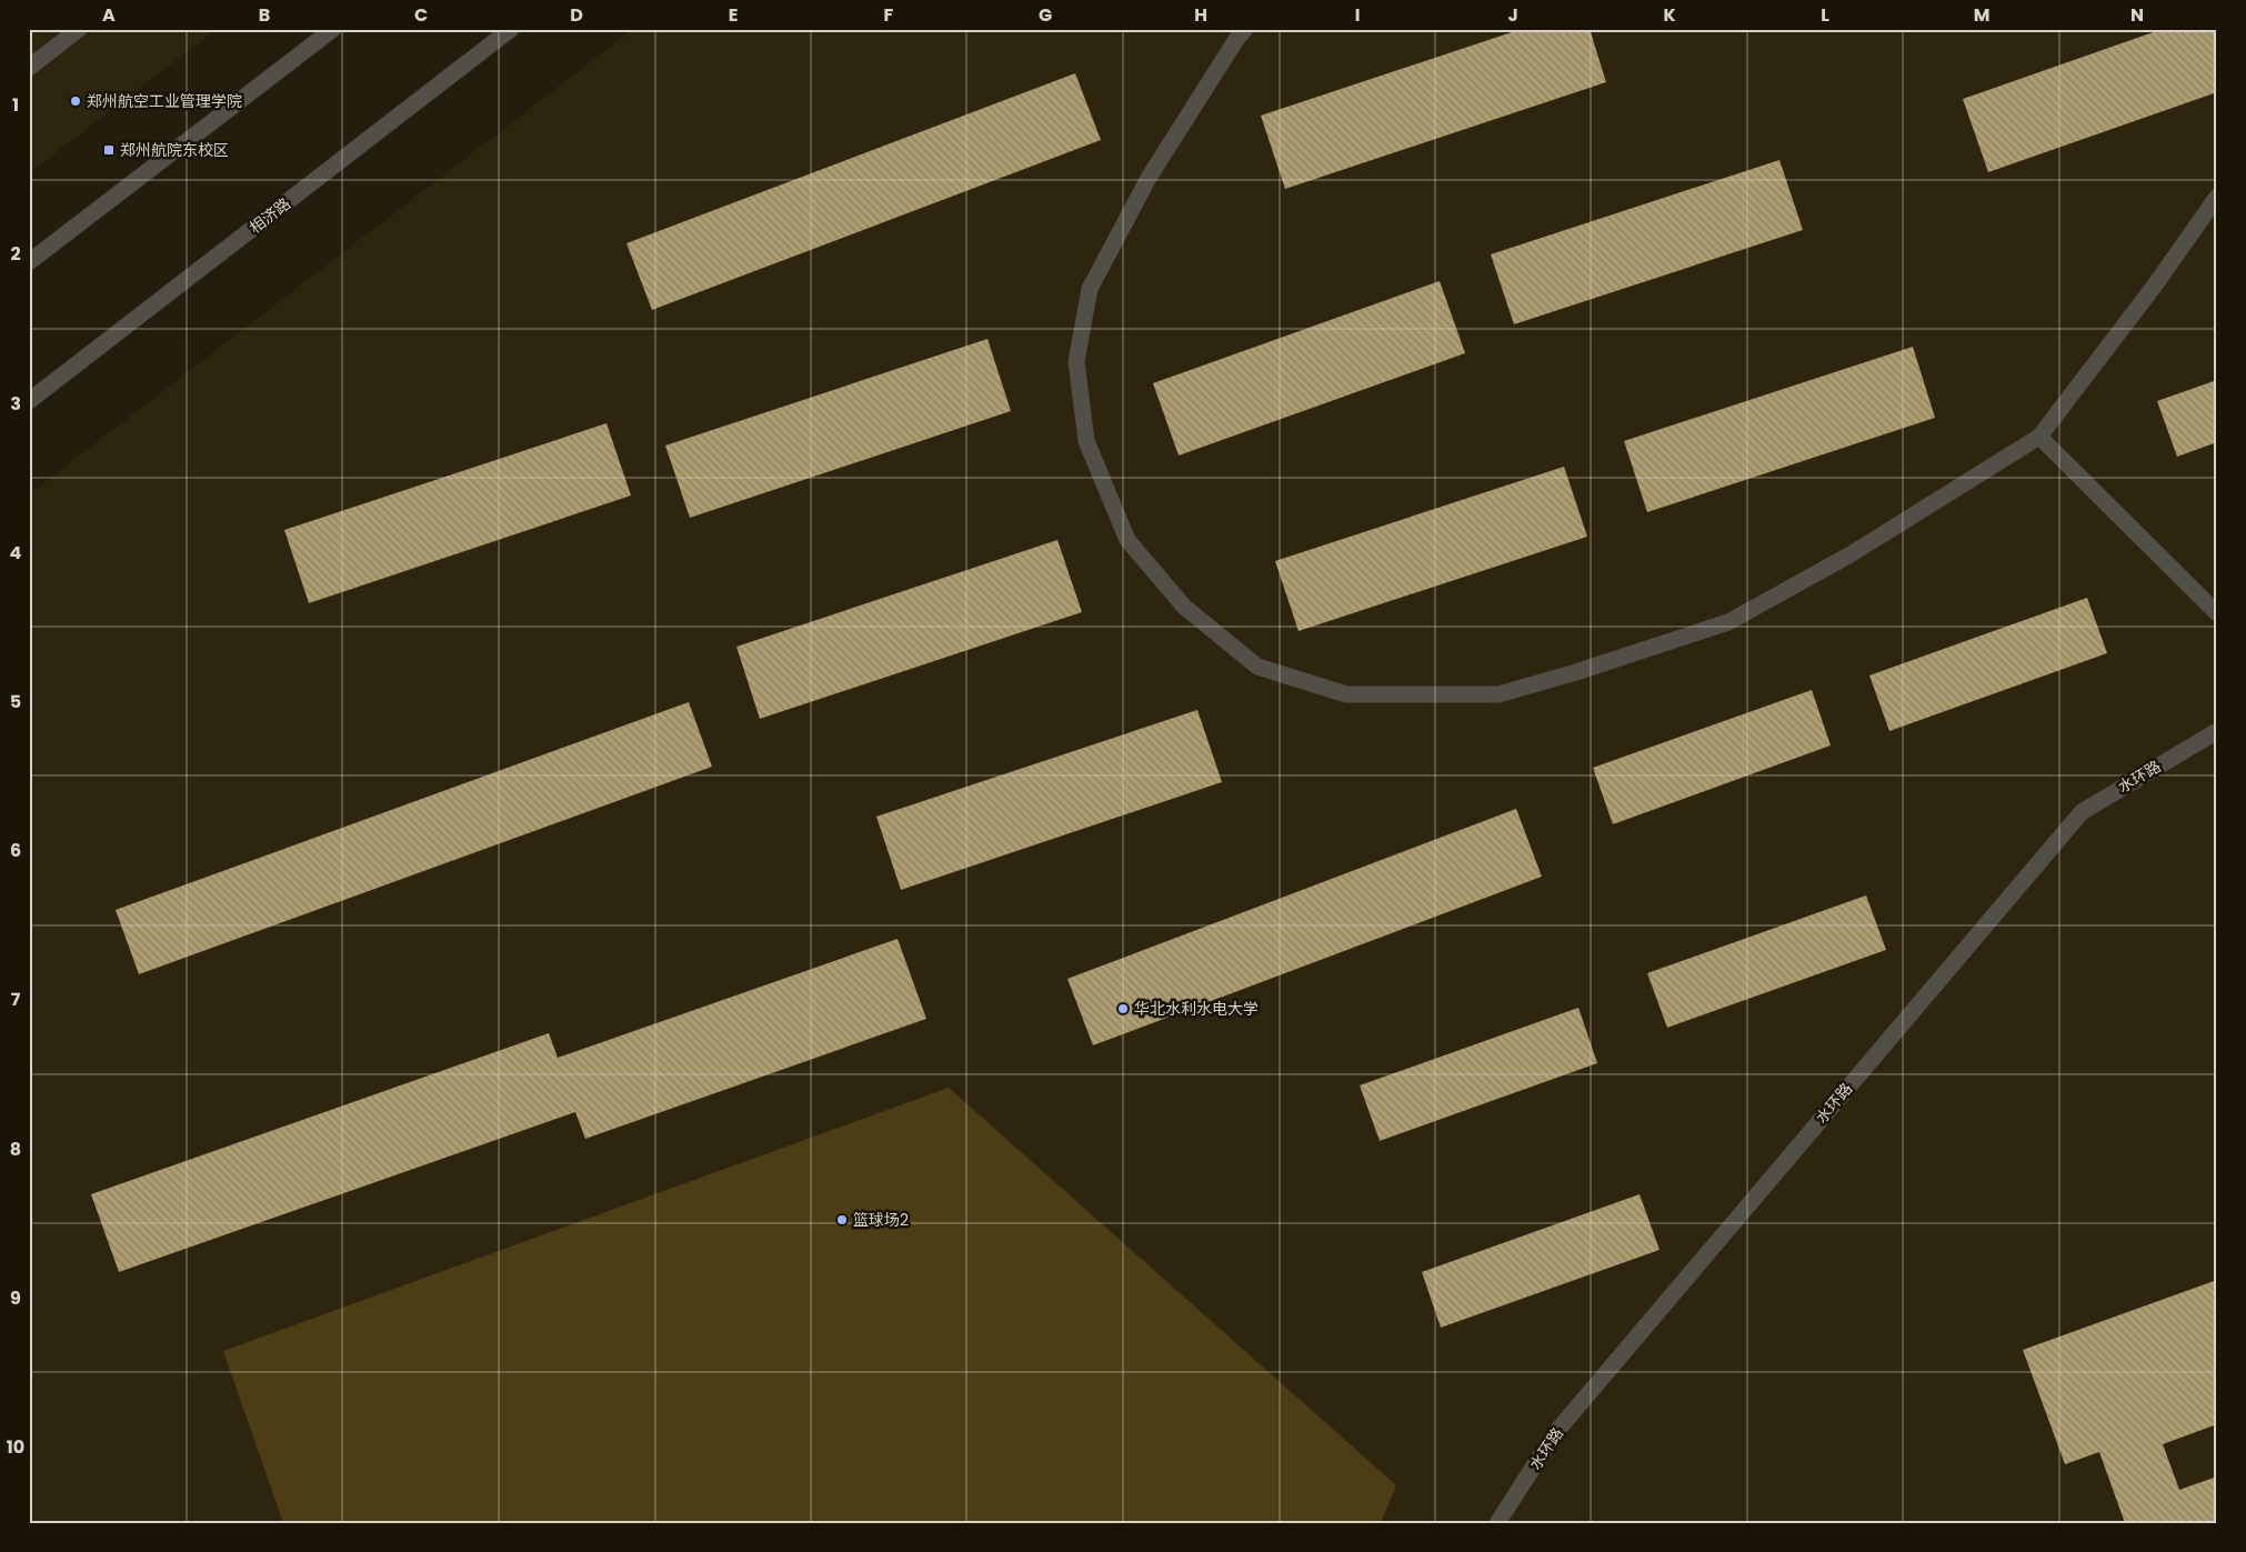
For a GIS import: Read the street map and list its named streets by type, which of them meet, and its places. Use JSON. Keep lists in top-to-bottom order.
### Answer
{
  "streets": {
    "street": ["相济路", "水环路"]
  },
  "places": {
    "other": ["郑州航空工业管理学院", "华北水利水电大学", "篮球场2"],
    "transit": ["郑州航院东校区"]
  },
  "grid": {
    "columns": [
      "A",
      "B",
      "C",
      "D",
      "E",
      "F",
      "G",
      "H",
      "I",
      "J",
      "K",
      "L",
      "M",
      "N"
    ],
    "rows": [
      "1",
      "2",
      "3",
      "4",
      "5",
      "6",
      "7",
      "8",
      "9",
      "10"
    ]
  }
}
